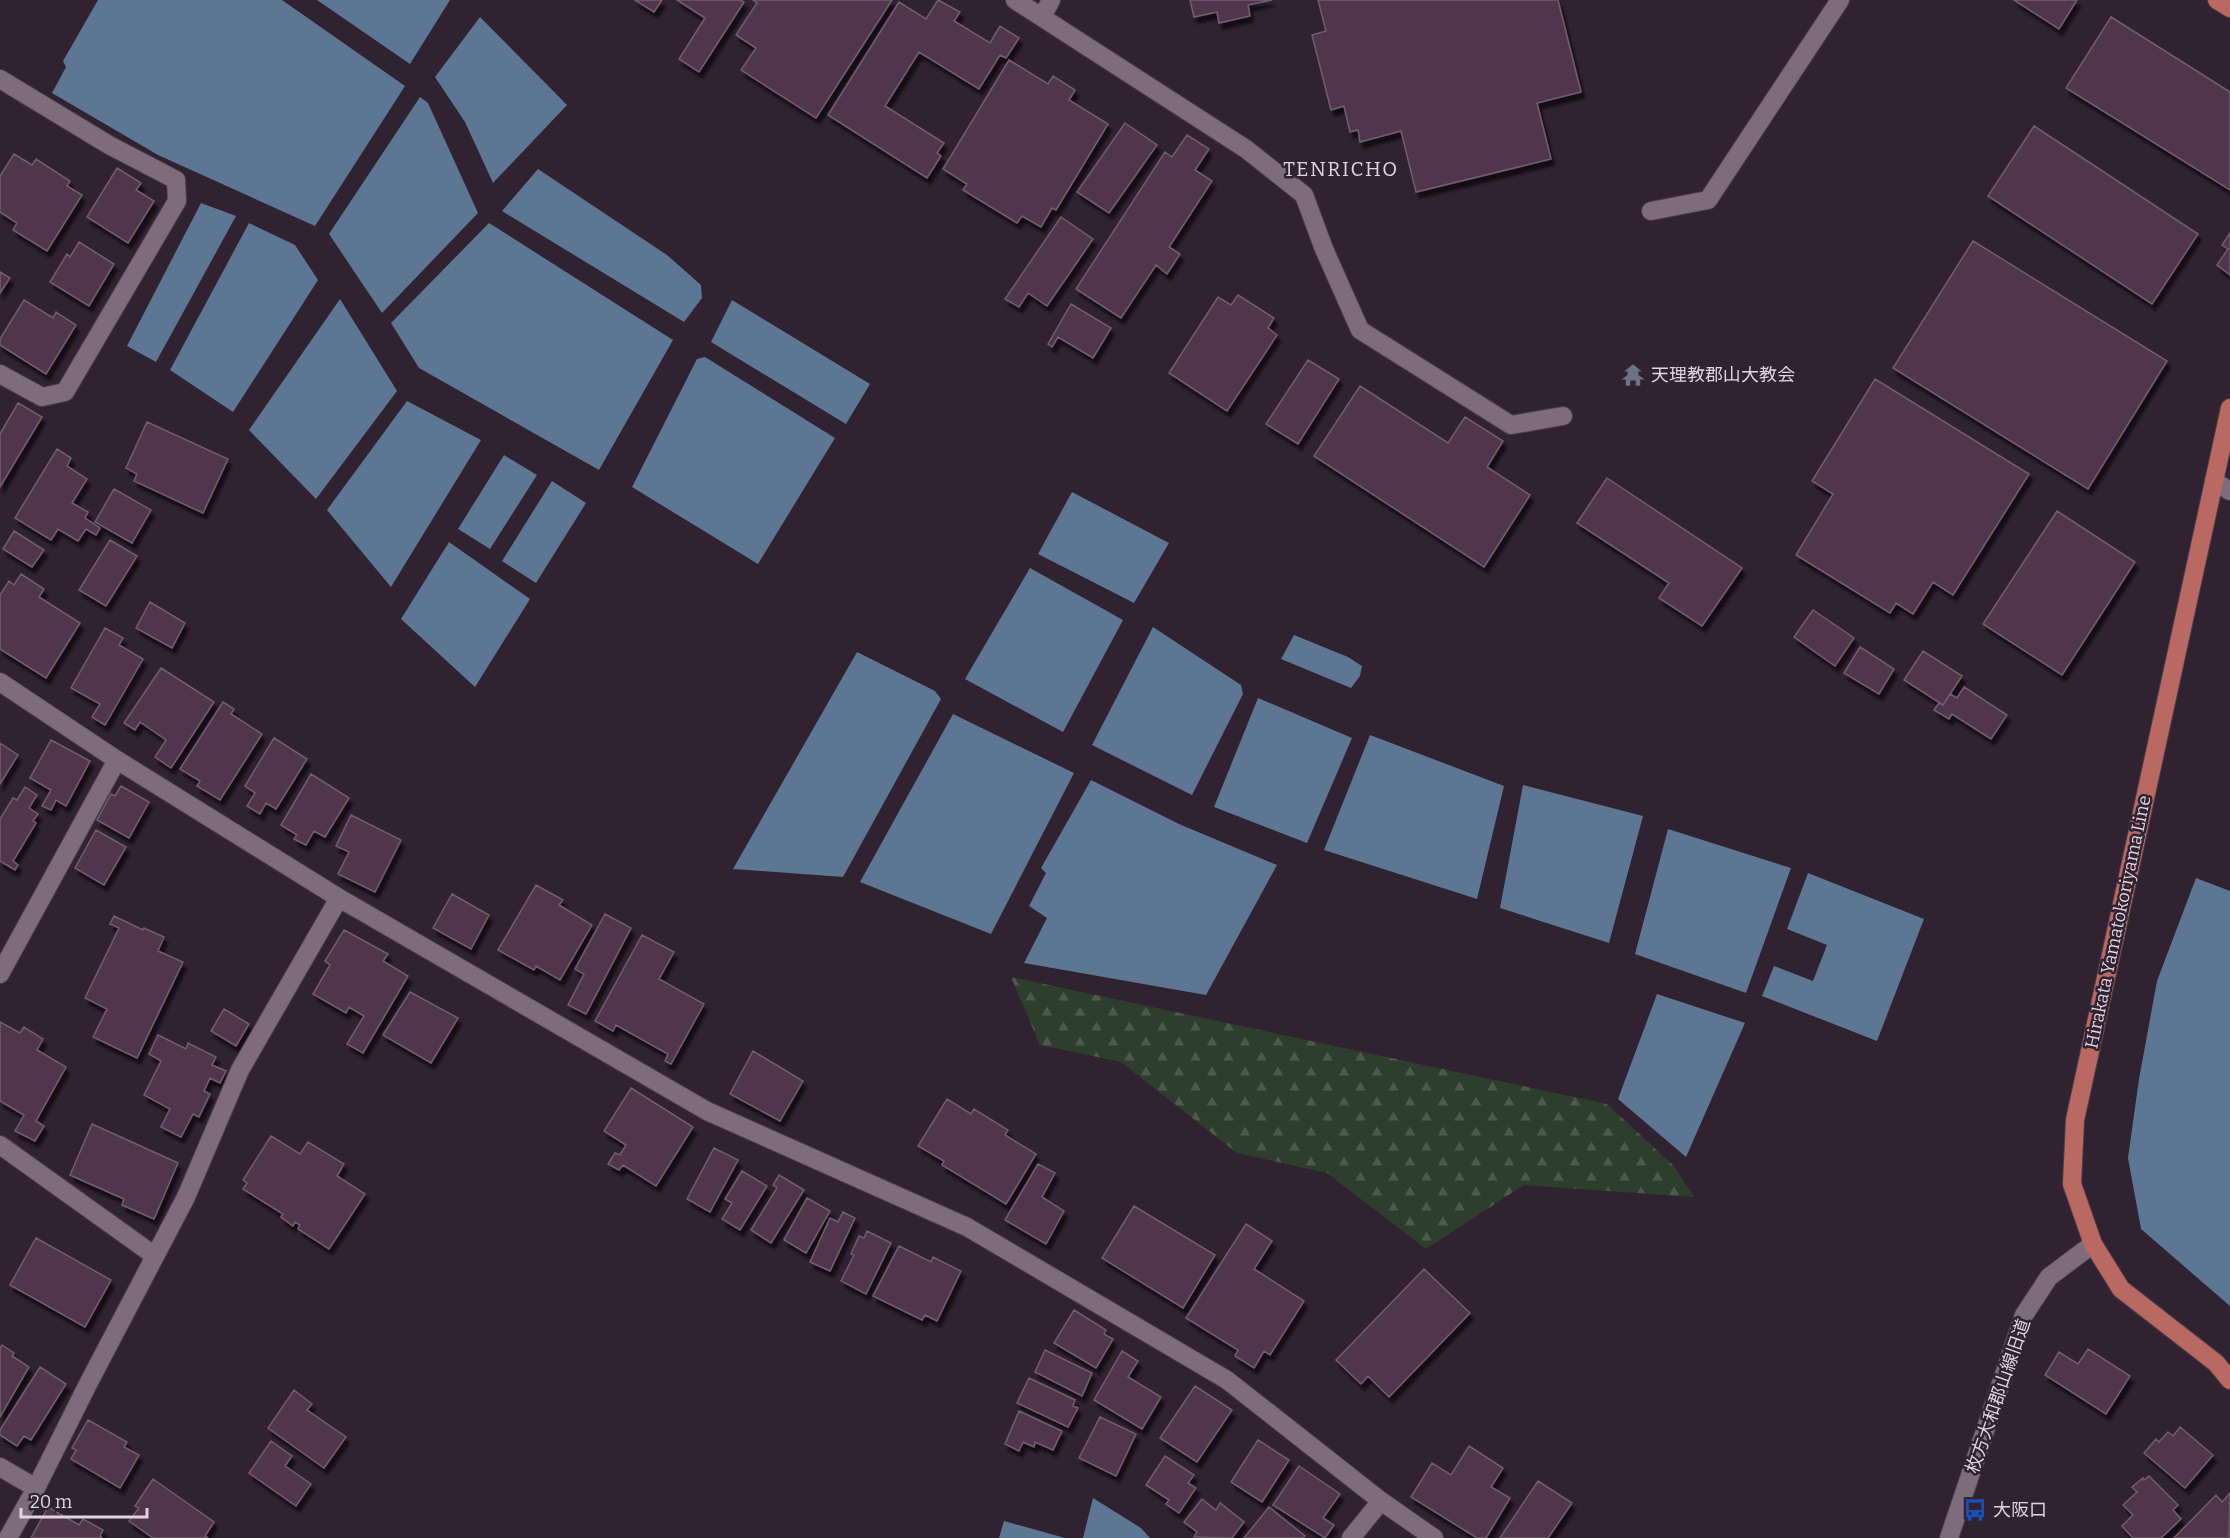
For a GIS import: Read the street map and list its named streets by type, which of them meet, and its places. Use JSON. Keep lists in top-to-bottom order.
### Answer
{
  "streets": {
    "main road": ["Hirakata Yamatokoriyama Line"],
    "street": ["枚方大和郡山線旧道"]
  },
  "crossings": [
    ["Hirakata Yamatokoriyama Line", "枚方大和郡山線旧道"]
  ],
  "districts": ["TENRICHO"],
  "places": {
    "temple": ["天理教郡山大教会"],
    "bus stop": ["大阪口"]
  },
  "scale_bar": "20 m"
}
